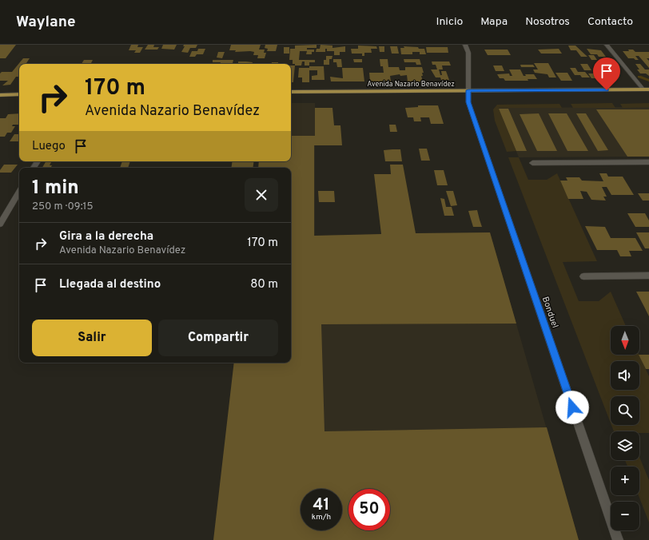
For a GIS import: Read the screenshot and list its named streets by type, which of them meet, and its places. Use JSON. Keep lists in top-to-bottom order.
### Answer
{
  "streets": {
    "main road": ["Avenida Nazario Benavídez"],
    "street": ["Bonduel"]
  },
  "crossings": [
    ["Avenida Nazario Benavídez", "Bonduel"]
  ],
  "north": "bottom",
  "page": {
    "header": "Waylane",
    "nav": [
      "Inicio",
      "Mapa",
      "Nosotros",
      "Contacto"
    ],
    "turn": ["170 m", "Avenida Nazario Benavídez"],
    "then": "Luego",
    "heading": ["1 min", "250 m · 09:15"],
    "list": [
      {
        "name": "Gira a la derecha",
        "note": "Avenida Nazario Benavídez",
        "value": "170 m"
      },
      {
        "name": "Llegada al destino",
        "value": "80 m"
      }
    ],
    "buttons": ["Salir", "Compartir"],
    "map_buttons": ["+", "−"],
    "speed": "41 km/h",
    "limit": "50"
  }
}
